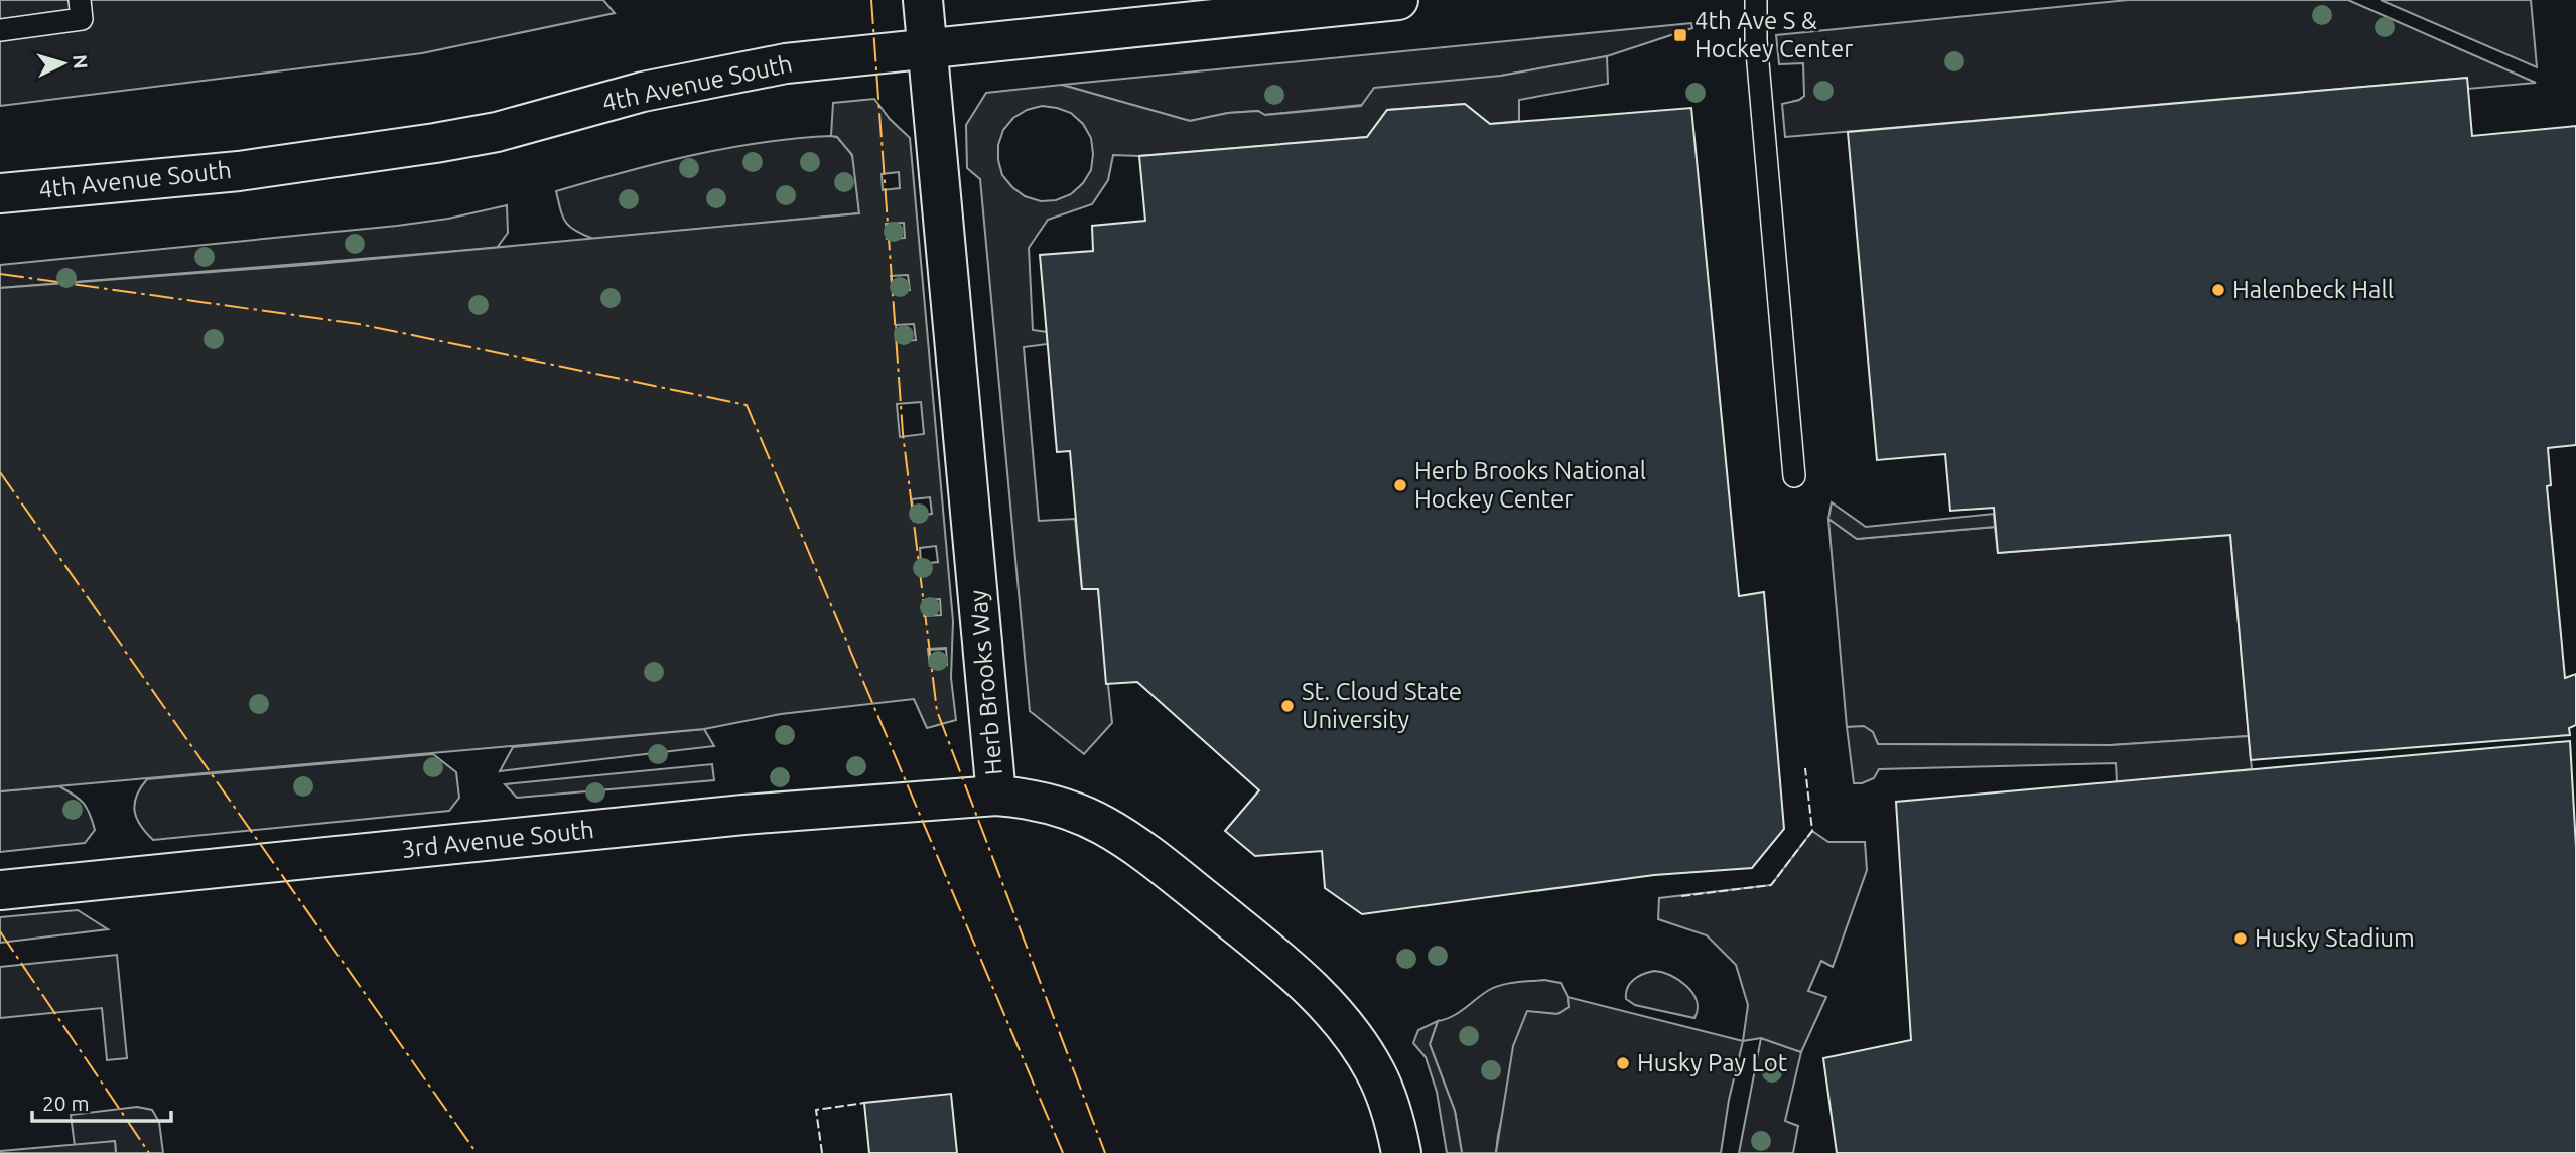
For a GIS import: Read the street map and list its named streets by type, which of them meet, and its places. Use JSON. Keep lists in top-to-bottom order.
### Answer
{
  "streets": {
    "street": ["4th Avenue South", "Herb Brooks Way", "3rd Avenue South"]
  },
  "crossings": [
    ["4th Avenue South", "Herb Brooks Way"],
    ["Herb Brooks Way", "3rd Avenue South"]
  ],
  "places": {
    "transit": ["4th Ave S & Hockey Center"],
    "other": [
      "Halenbeck Hall",
      "Herb Brooks National Hockey Center",
      "St. Cloud State University",
      "Husky Stadium",
      "Husky Pay Lot"
    ]
  },
  "scale_bar": "20 m",
  "north": "right"
}
